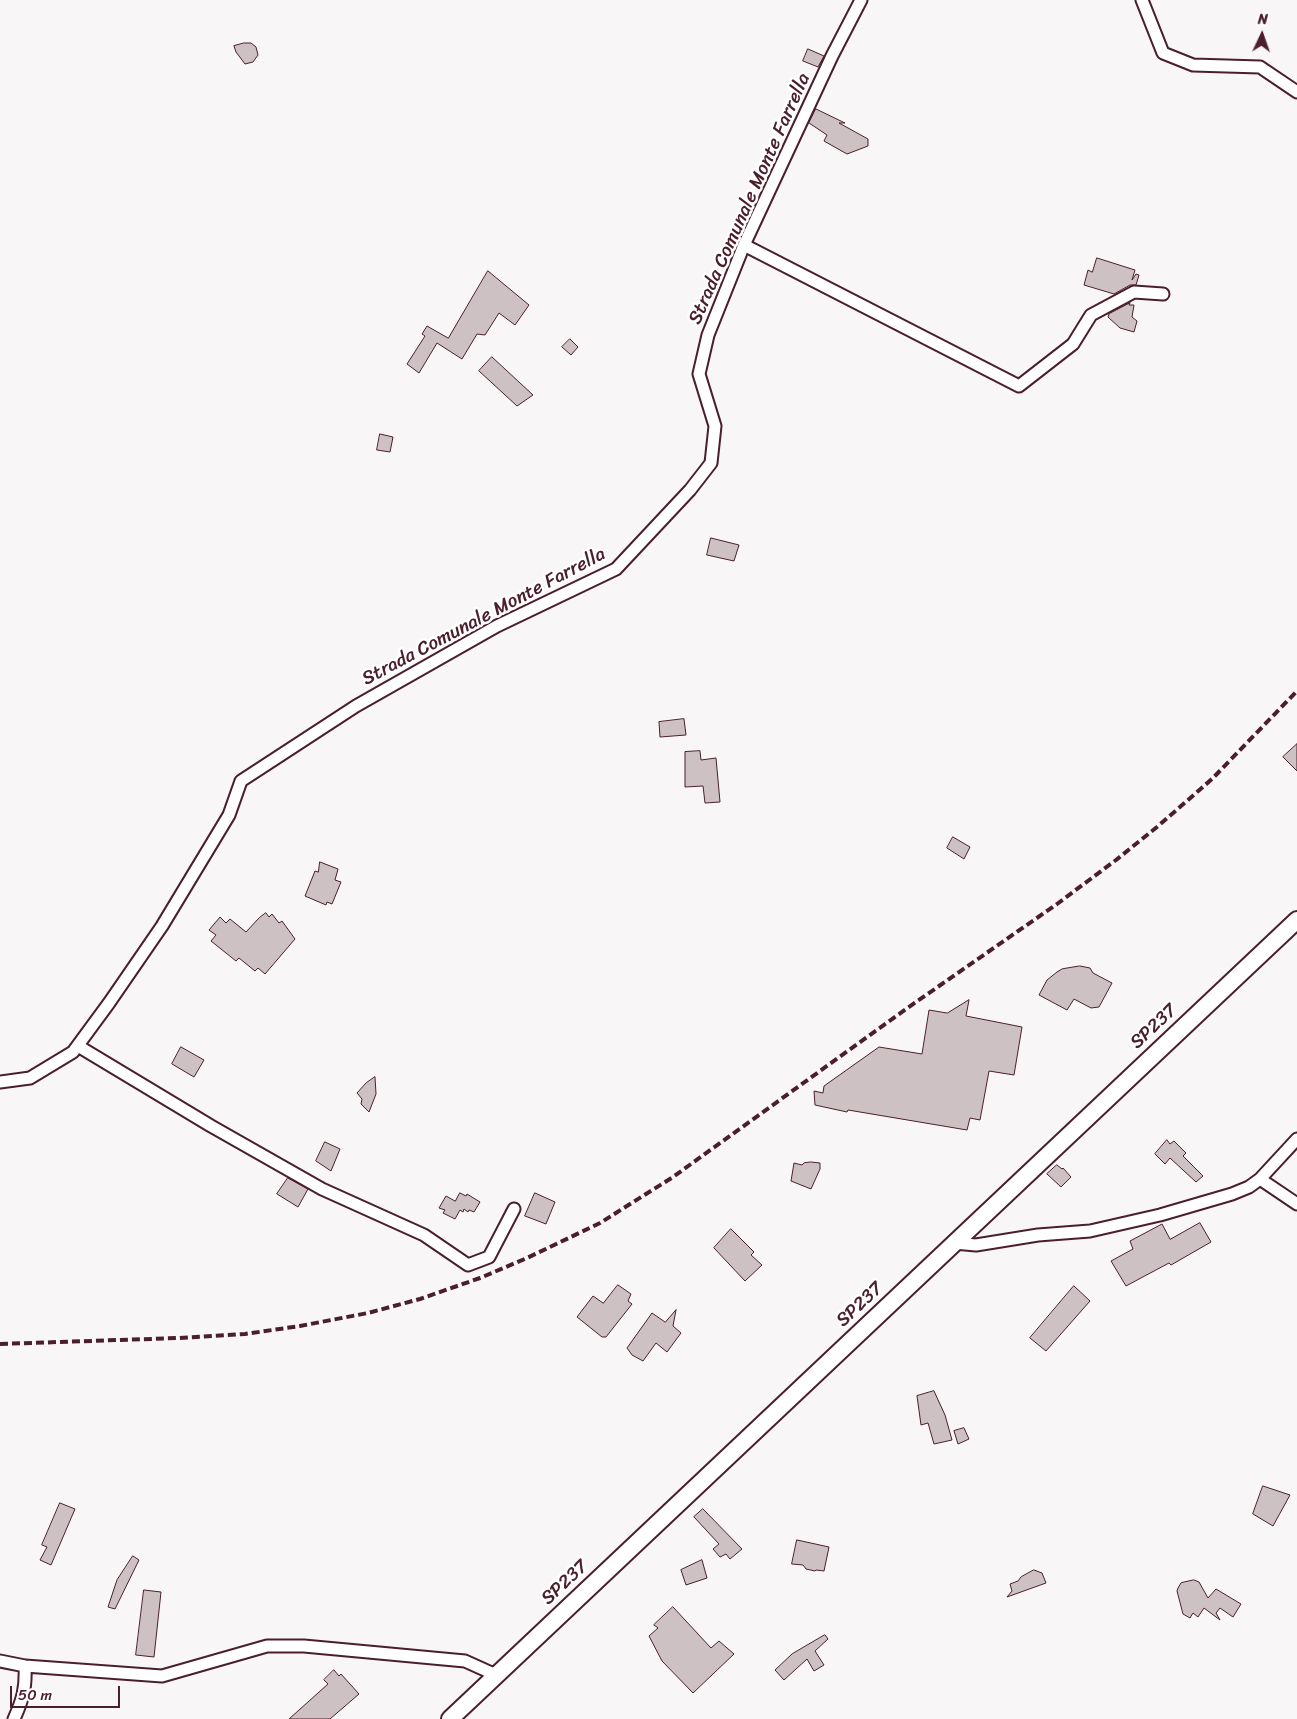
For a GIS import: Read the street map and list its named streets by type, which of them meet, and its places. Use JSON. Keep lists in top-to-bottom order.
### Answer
{
  "streets": {
    "main road": ["SP237"],
    "street": ["Strada Comunale Monte Farrella"]
  },
  "scale_bar": "50 m",
  "north": "top"
}
